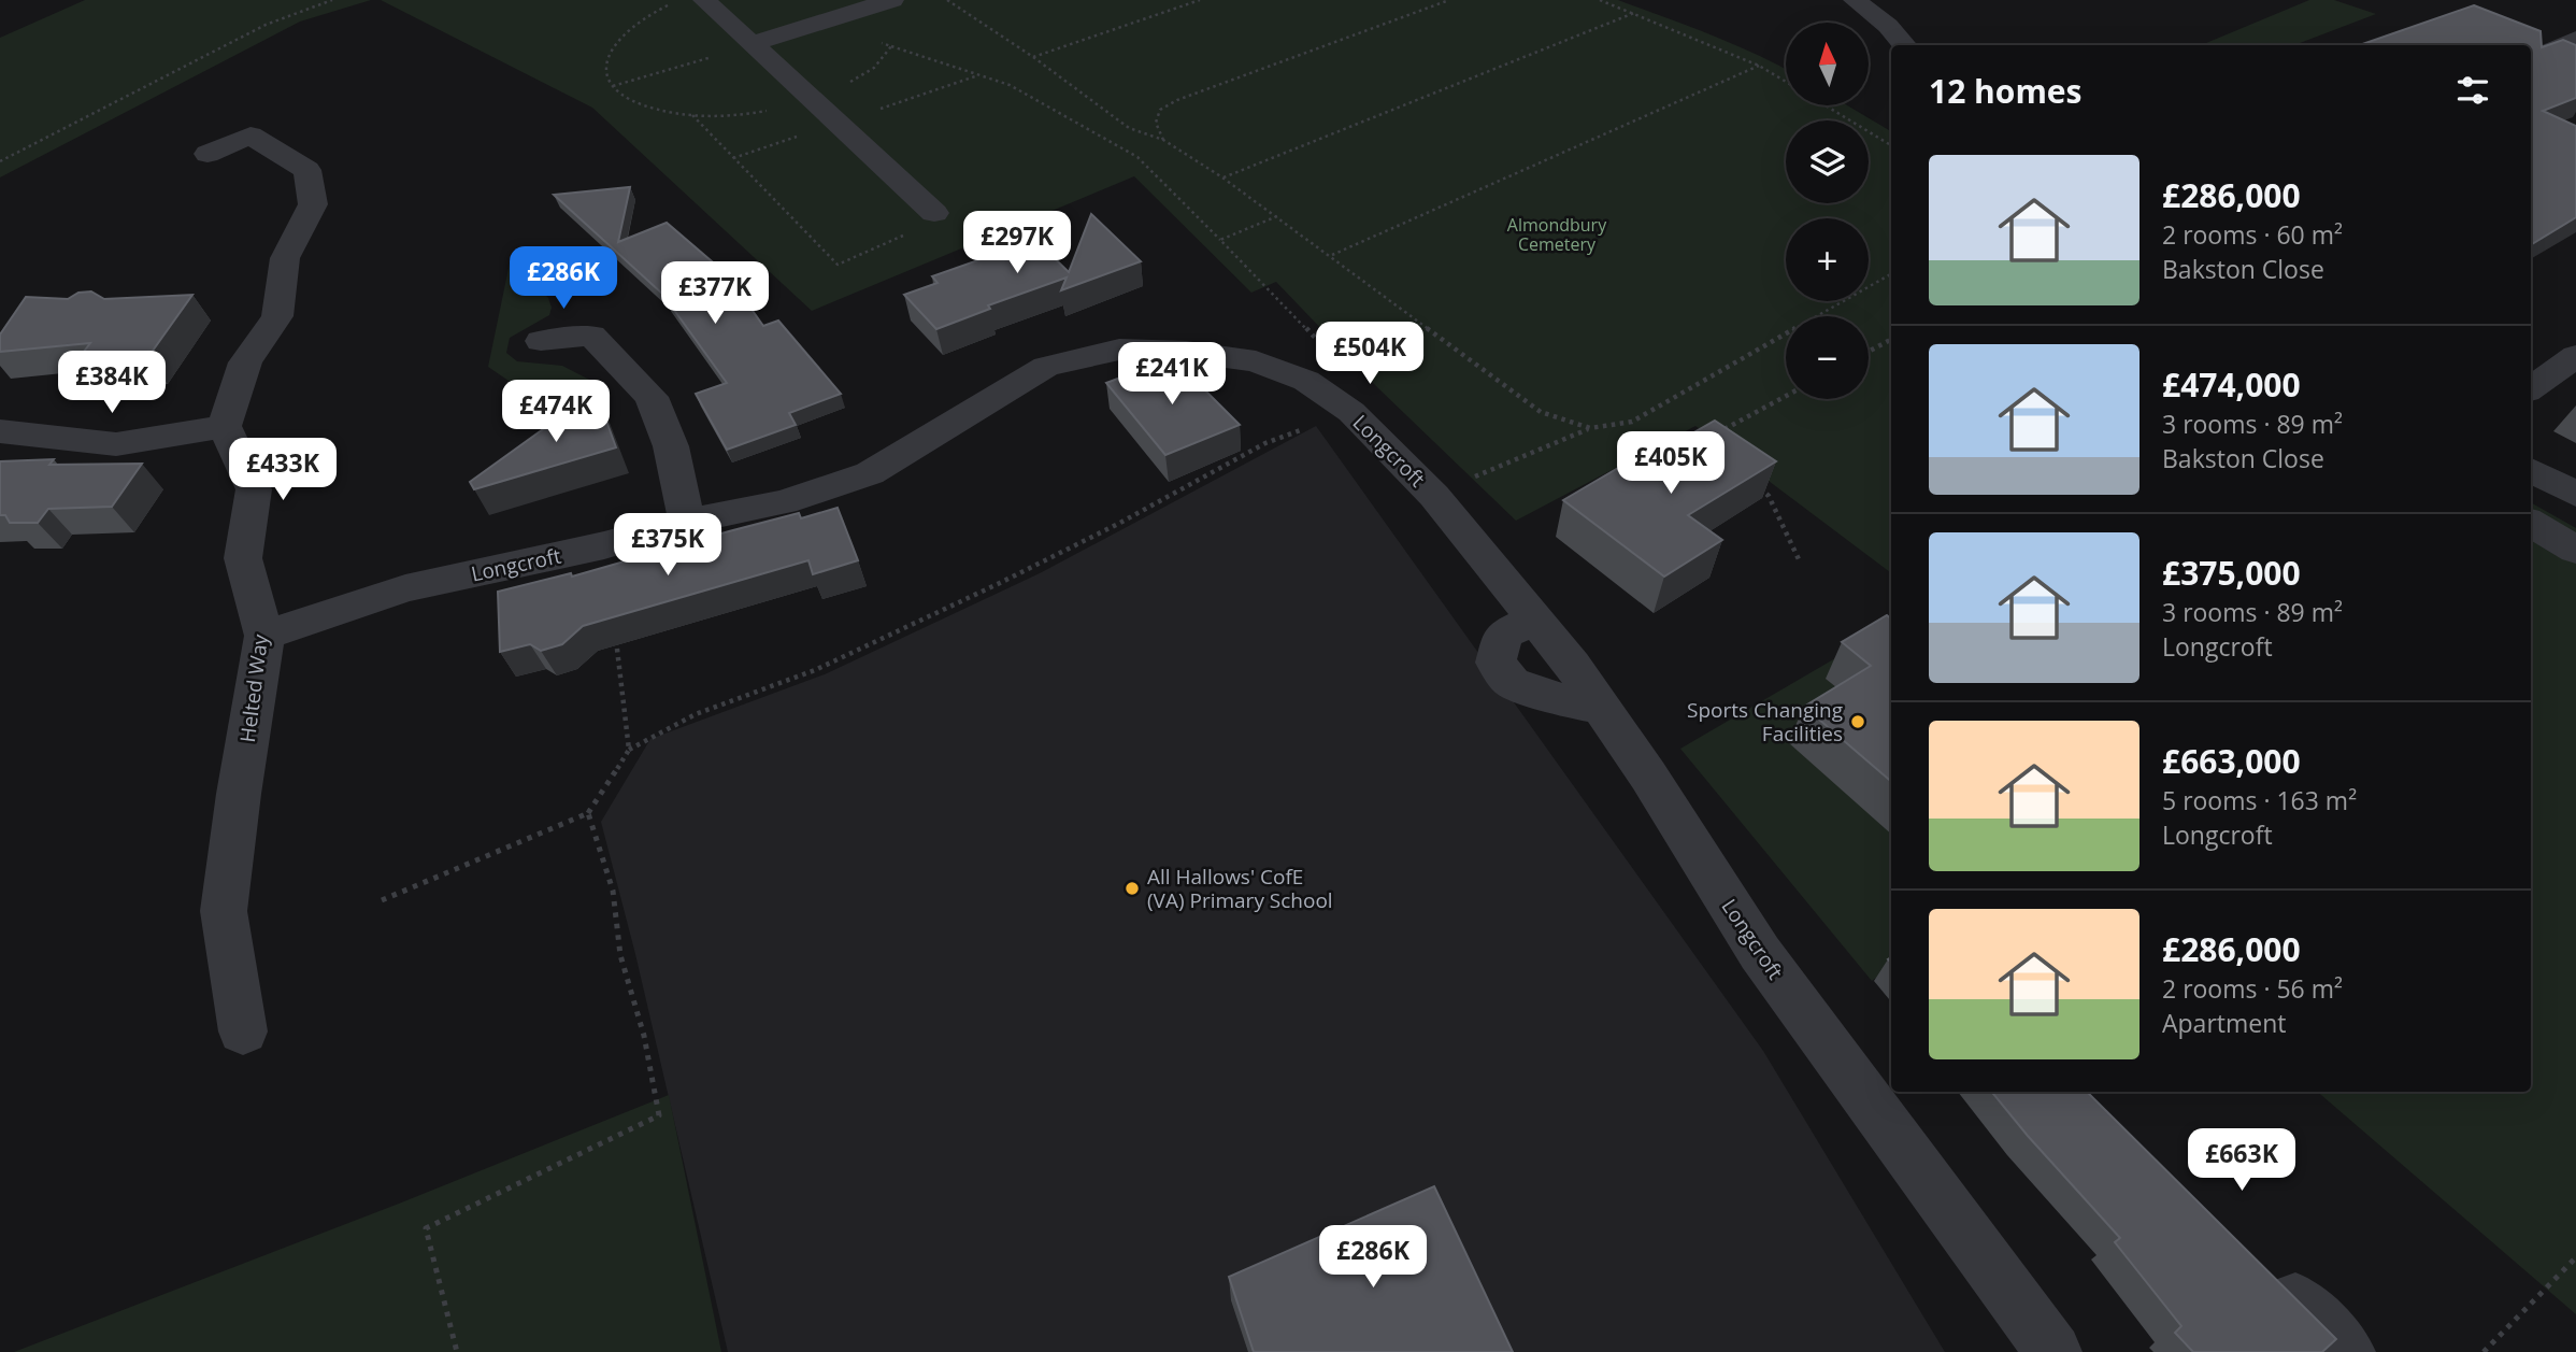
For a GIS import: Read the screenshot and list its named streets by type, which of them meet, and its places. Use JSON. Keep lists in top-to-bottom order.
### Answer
{
  "streets": {
    "street": ["Longcroft", "Helted Way"]
  },
  "crossings": [
    ["Longcroft", "Helted Way"]
  ],
  "parks": ["Almondbury Cemetery"],
  "places": ["Sports Changing Facilities", "All Hallows' CofE (VA) Primary School"],
  "north": "top",
  "page": {
    "map_buttons": ["+", "−"],
    "heading": "12 homes",
    "list": [
      {
        "name": "£286,000",
        "note": "2 rooms · 60 m² · Bakston Close"
      },
      {
        "name": "£474,000",
        "note": "3 rooms · 89 m² · Bakston Close"
      },
      {
        "name": "£375,000",
        "note": "3 rooms · 89 m² · Longcroft"
      },
      {
        "name": "£663,000",
        "note": "5 rooms · 163 m² · Longcroft"
      },
      {
        "name": "£286,000",
        "note": "2 rooms · 56 m² · Apartment"
      }
    ],
    "price": [
      "£297K",
      "£286K",
      "£377K",
      "£504K",
      "£241K",
      "£384K",
      "£474K",
      "£405K",
      "£433K",
      "£375K",
      "£663K",
      "£286K"
    ]
  }
}
